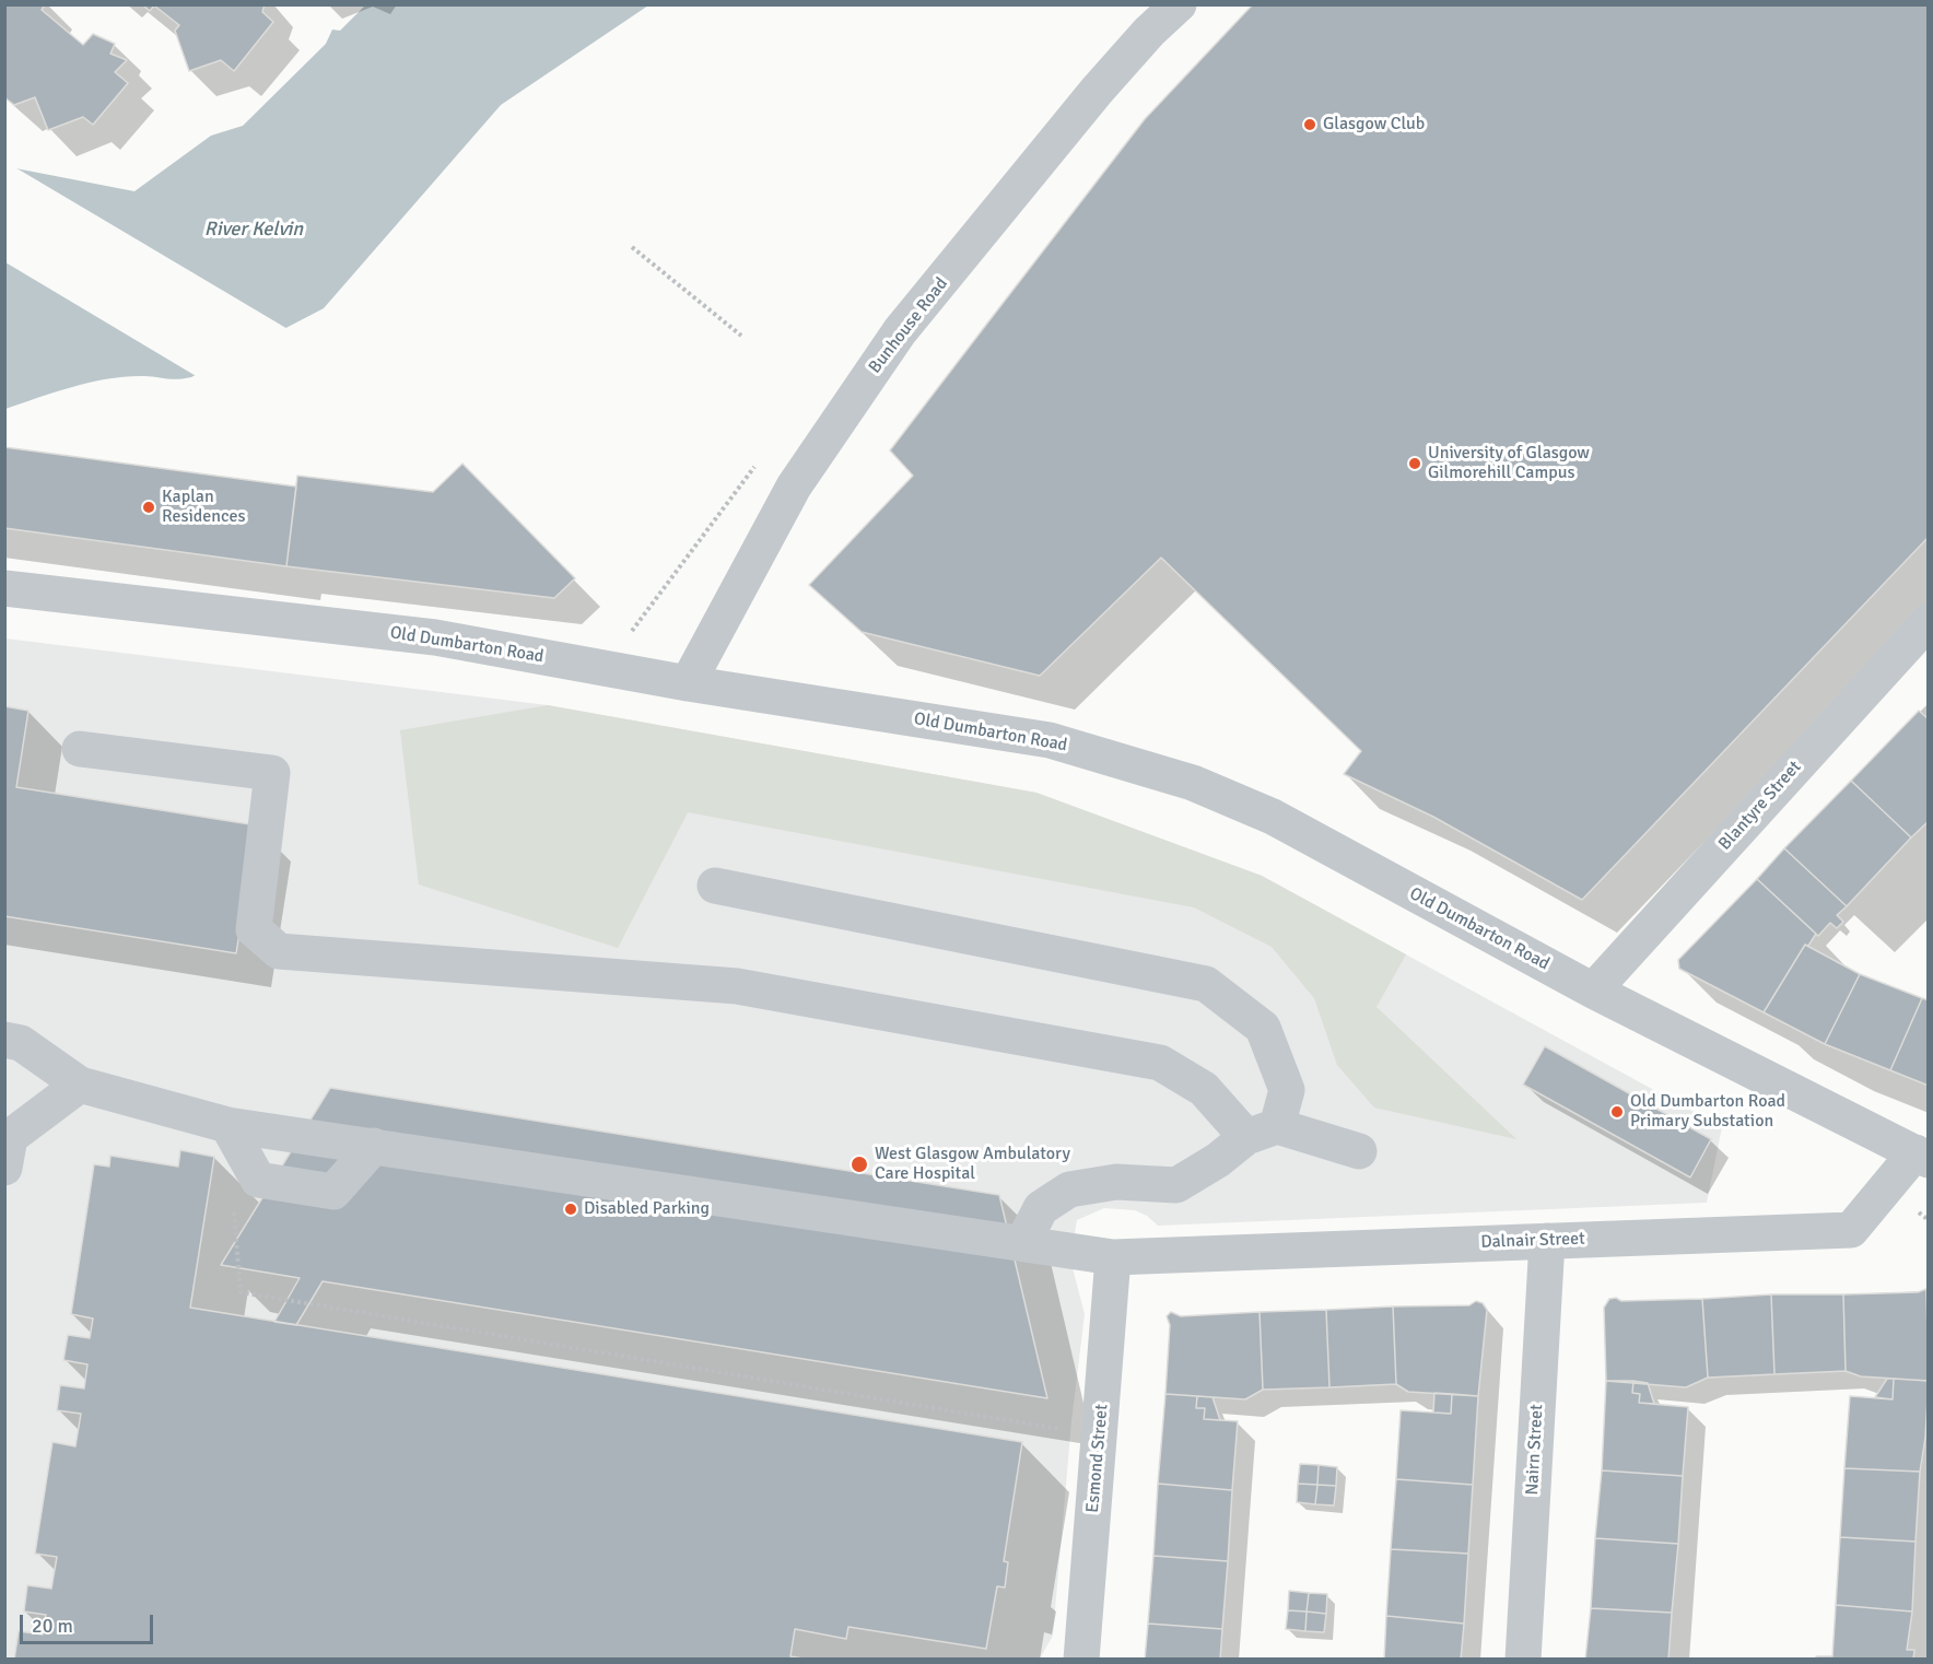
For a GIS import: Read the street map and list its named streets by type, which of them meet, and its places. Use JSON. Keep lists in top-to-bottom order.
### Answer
{
  "streets": {
    "street": [
      "Bunhouse Road",
      "Old Dumbarton Road",
      "Blantyre Street",
      "Dalnair Street",
      "Nairn Street",
      "Esmond Street"
    ]
  },
  "crossings": [
    ["Bunhouse Road", "Old Dumbarton Road"],
    ["Old Dumbarton Road", "Blantyre Street"],
    ["Old Dumbarton Road", "Dalnair Street"],
    ["Dalnair Street", "Nairn Street"],
    ["Dalnair Street", "Esmond Street"]
  ],
  "water": ["River Kelvin"],
  "places": [
    "Glasgow Club",
    "University of Glasgow Gilmorehill Campus",
    "Kaplan Residences",
    "Old Dumbarton Road Primary Substation",
    "West Glasgow Ambulatory Care Hospital",
    "Disabled Parking"
  ],
  "scale_bar": "20 m"
}
